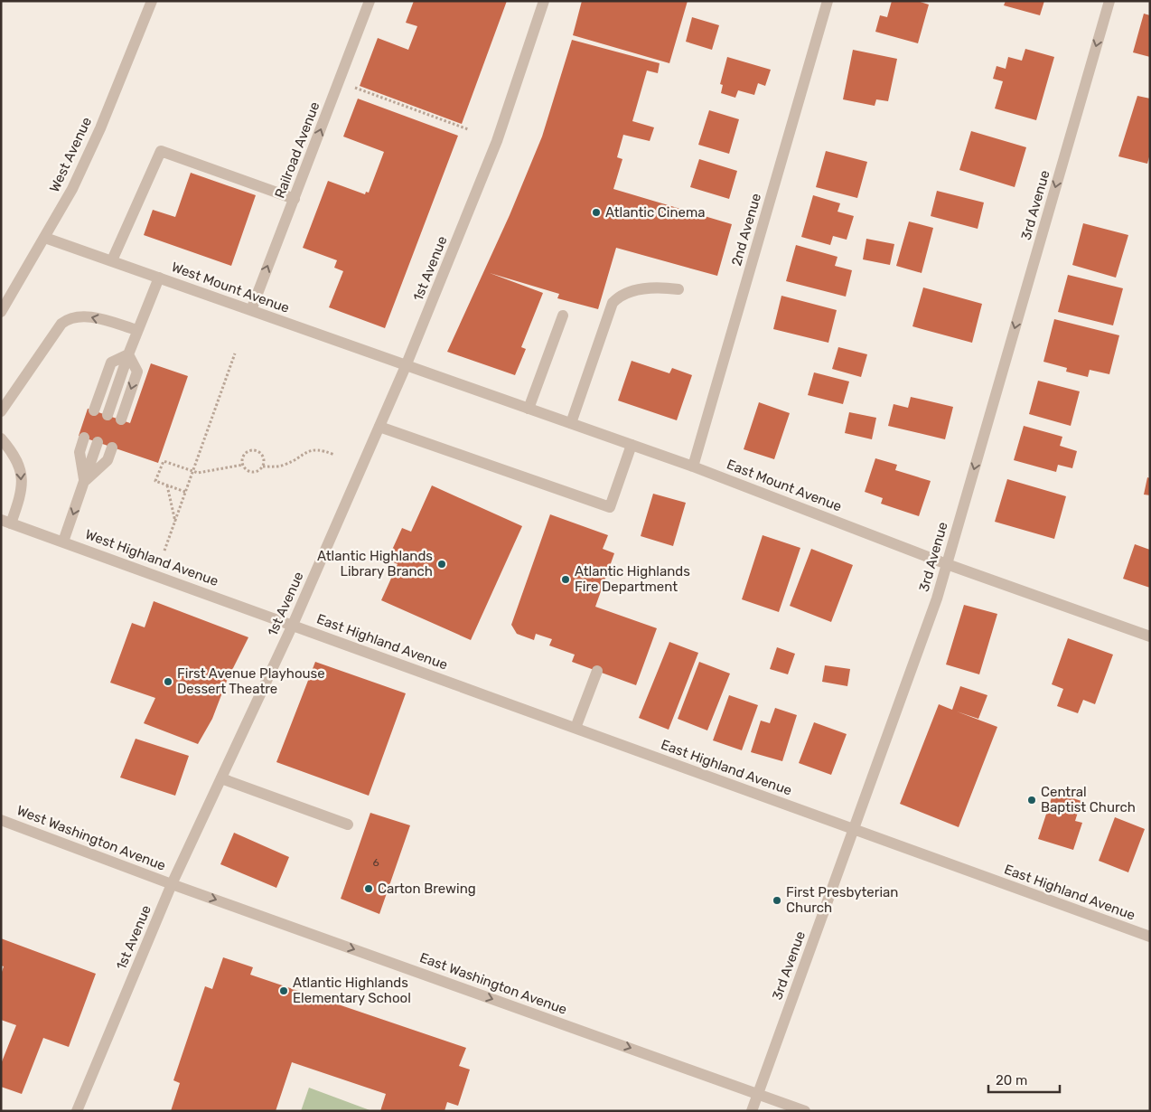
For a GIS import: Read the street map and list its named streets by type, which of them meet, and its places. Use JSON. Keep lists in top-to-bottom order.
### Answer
{
  "streets": {
    "street": [
      "Railroad Avenue",
      "West Avenue",
      "3rd Avenue",
      "2nd Avenue",
      "1st Avenue",
      "West Mount Avenue",
      "East Mount Avenue",
      "West Highland Avenue",
      "East Highland Avenue",
      "West Washington Avenue",
      "East Washington Avenue"
    ]
  },
  "crossings": [
    ["Railroad Avenue", "West Mount Avenue"],
    ["West Avenue", "West Mount Avenue"],
    ["3rd Avenue", "East Mount Avenue"],
    ["3rd Avenue", "East Highland Avenue"],
    ["3rd Avenue", "East Washington Avenue"],
    ["2nd Avenue", "East Mount Avenue"],
    ["1st Avenue", "West Mount Avenue"],
    ["1st Avenue", "East Mount Avenue"],
    ["1st Avenue", "West Highland Avenue"],
    ["1st Avenue", "East Highland Avenue"],
    ["1st Avenue", "West Washington Avenue"],
    ["1st Avenue", "East Washington Avenue"],
    ["West Mount Avenue", "East Mount Avenue"],
    ["West Highland Avenue", "East Highland Avenue"],
    ["West Washington Avenue", "East Washington Avenue"]
  ],
  "one_way": ["Railroad Avenue", "3rd Avenue", "East Washington Avenue"],
  "places": [
    "Atlantic Cinema",
    "Atlantic Highlands Library Branch",
    "Atlantic Highlands Fire Department",
    "First Avenue Playhouse Dessert Theatre",
    "Central Baptist Church",
    "Carton Brewing",
    "First Presbyterian Church",
    "Atlantic Highlands Elementary School"
  ],
  "house_numbers": ["6"],
  "scale_bar": "20 m"
}
